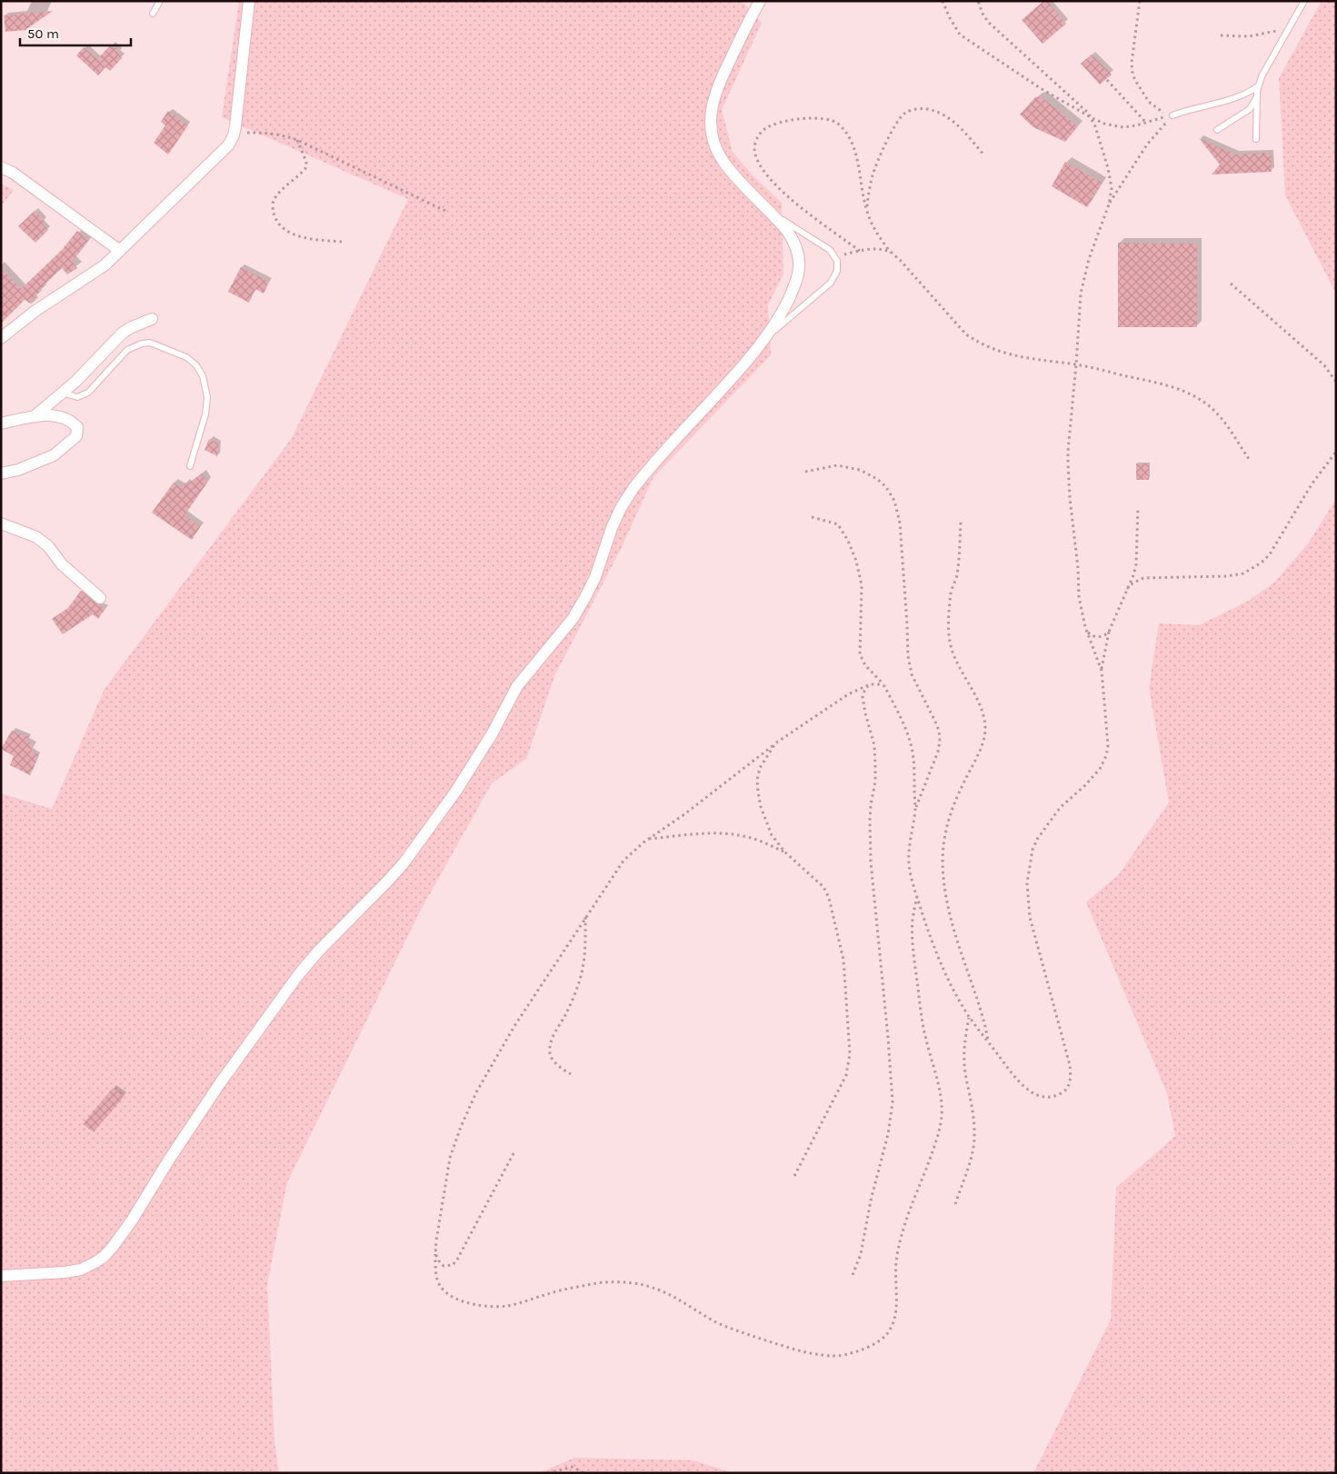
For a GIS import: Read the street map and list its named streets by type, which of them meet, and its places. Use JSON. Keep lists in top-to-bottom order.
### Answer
{
  "scale_bar": "50 m"
}
